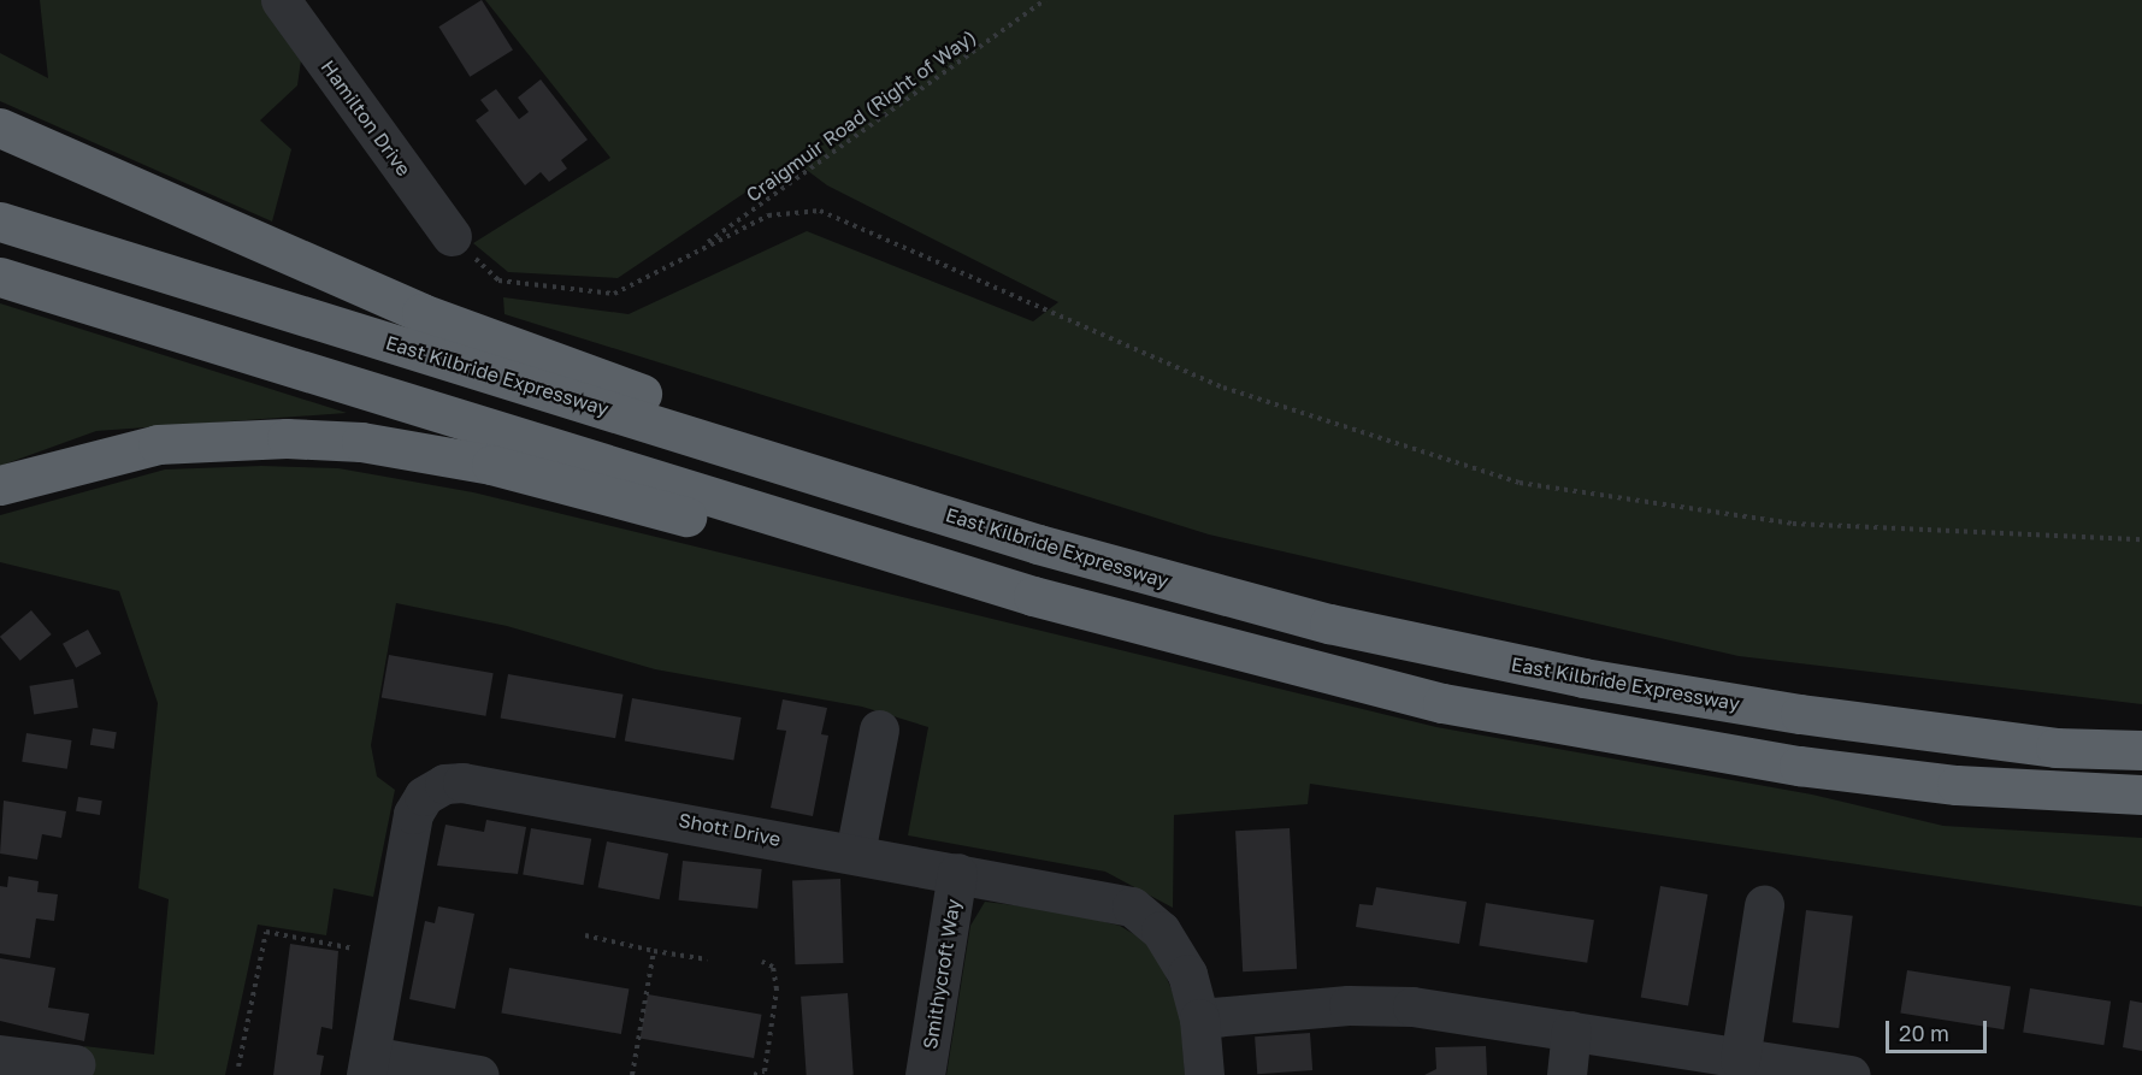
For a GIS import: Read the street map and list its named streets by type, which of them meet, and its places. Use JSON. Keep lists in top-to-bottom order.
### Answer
{
  "streets": {
    "highway": ["East Kilbride Expressway"],
    "street": ["Hamilton Drive", "Shott Drive", "Smithycroft Way"],
    "path": ["Craigmuir Road (Right of Way)"]
  },
  "crossings": [
    ["Shott Drive", "Smithycroft Way"]
  ],
  "scale_bar": "20 m"
}
